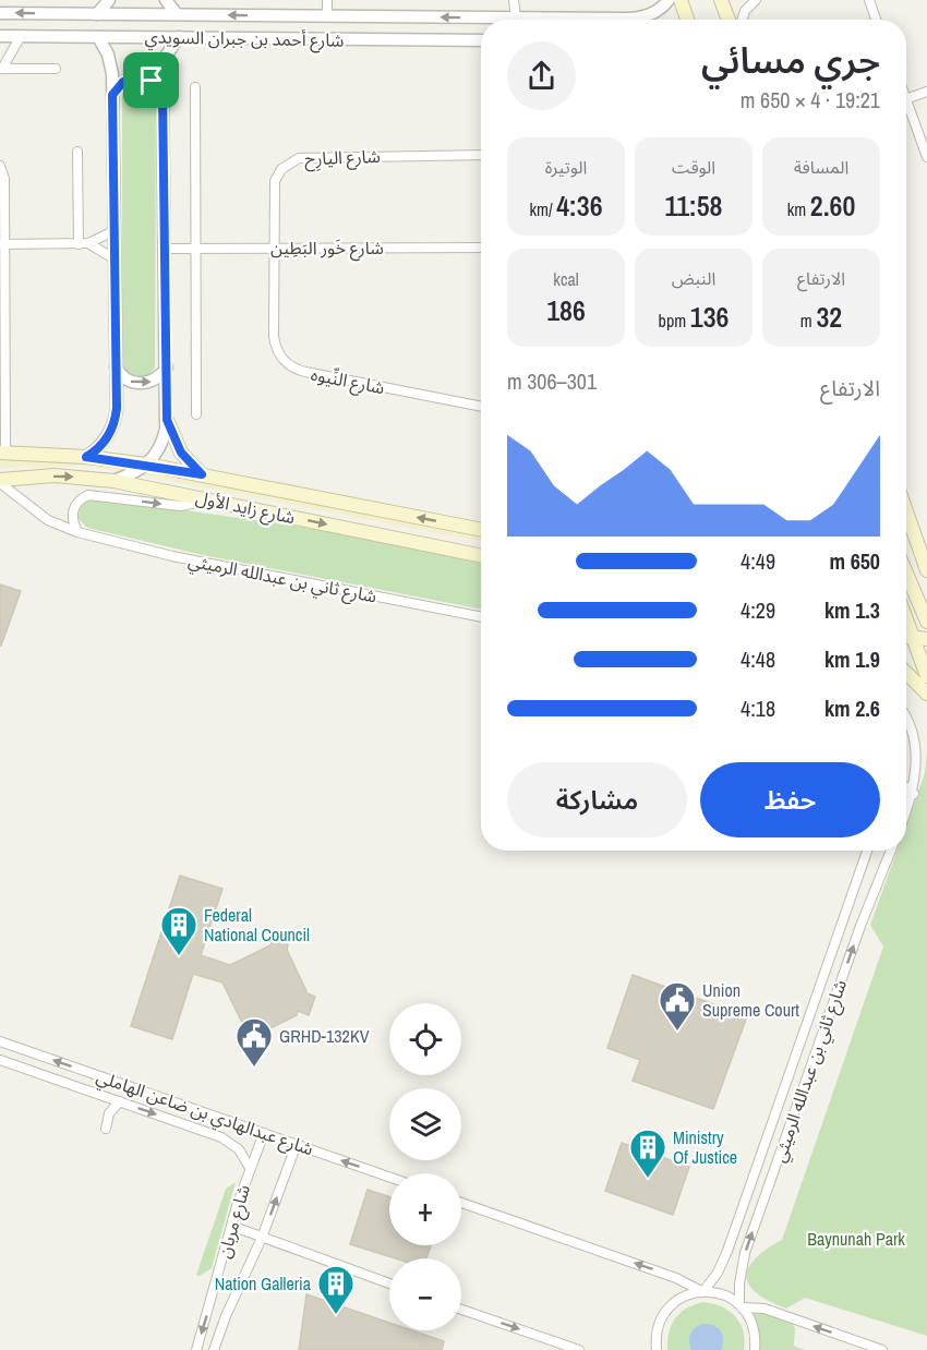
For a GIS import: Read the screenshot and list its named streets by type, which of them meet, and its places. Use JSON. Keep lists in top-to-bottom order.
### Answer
{
  "streets": {
    "main road": ["شارع زايد الأول"],
    "street": [
      "شارع أحمد بن جبران السويدي",
      "شارع اليارِح",
      "شارع خَور البَطِين",
      "شارع النِّيوه",
      "شارع ثاني بن عبدالله الرميثي",
      "شارع عبدالهادي بن ضاعن الهاملي",
      "شارع مربان"
    ]
  },
  "crossings": [
    ["شارع اليارِح", "شارع خَور البَطِين"],
    ["شارع اليارِح", "شارع النِّيوه"],
    ["شارع خَور البَطِين", "شارع النِّيوه"],
    ["شارع زايد الأول", "شارع ثاني بن عبدالله الرميثي"],
    ["شارع عبدالهادي بن ضاعن الهاملي", "شارع مربان"]
  ],
  "parks": ["Baynunah Park"],
  "places": {
    "building": ["Federal National Council", "Ministry Of Justice", "Nation Galleria"],
    "public building": ["Union Supreme Court", "GRHD-132KV"]
  },
  "page": {
    "heading": ["جري مسائي", "19:21 · 4 × 650 m"],
    "stats": [
      ["المسافة", "2.60 km"],
      ["الوقت", "11:58"],
      ["الوتيرة", "4:36 /km"],
      ["الارتفاع", "32 m"],
      ["النبض", "136 bpm"],
      ["kcal", "186"]
    ],
    "chart": ["الارتفاع", "301–306 m"],
    "list": [
      {
        "name": "650 m",
        "note": "4:49"
      },
      {
        "name": "1.3 km",
        "note": "4:29"
      },
      {
        "name": "1.9 km",
        "note": "4:48"
      },
      {
        "name": "2.6 km",
        "note": "4:18"
      }
    ],
    "buttons": ["حفظ", "مشاركة"],
    "map_buttons": ["+", "−"]
  }
}
